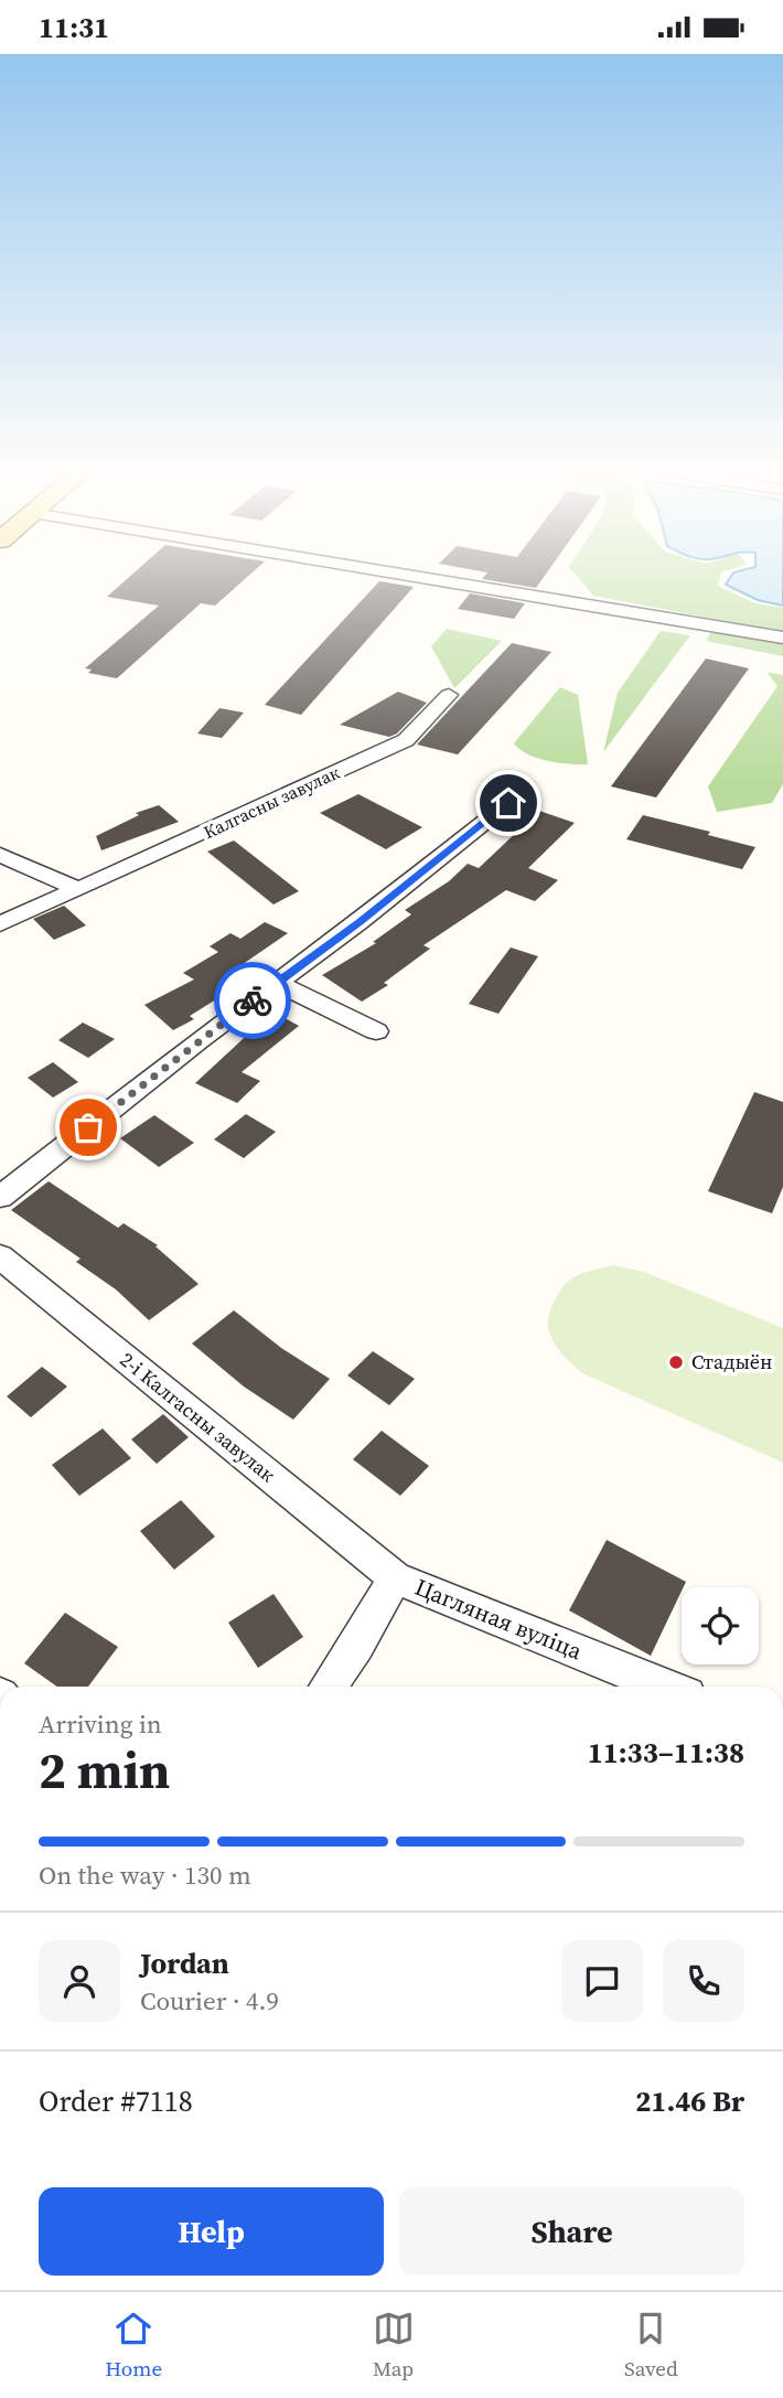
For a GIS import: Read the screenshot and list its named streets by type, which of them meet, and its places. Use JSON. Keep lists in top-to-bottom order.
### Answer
{
  "streets": {
    "street": ["Калгасны завулак", "2-і Калгасны завулак", "Цагляная вуліца"]
  },
  "crossings": [
    ["2-і Калгасны завулак", "Цагляная вуліца"]
  ],
  "places": ["Стадыён"],
  "page": {
    "status": "11:31",
    "heading": ["2 min", "Arriving in", "11:33–11:38"],
    "panel": [
      "Jordan",
      "Courier · 4.9",
      "Order #7118",
      "21.46 Br"
    ],
    "bar": "On the way · 130 m",
    "buttons": ["Help", "Share"],
    "tabs": ["Home", "Map", "Saved"]
  }
}
